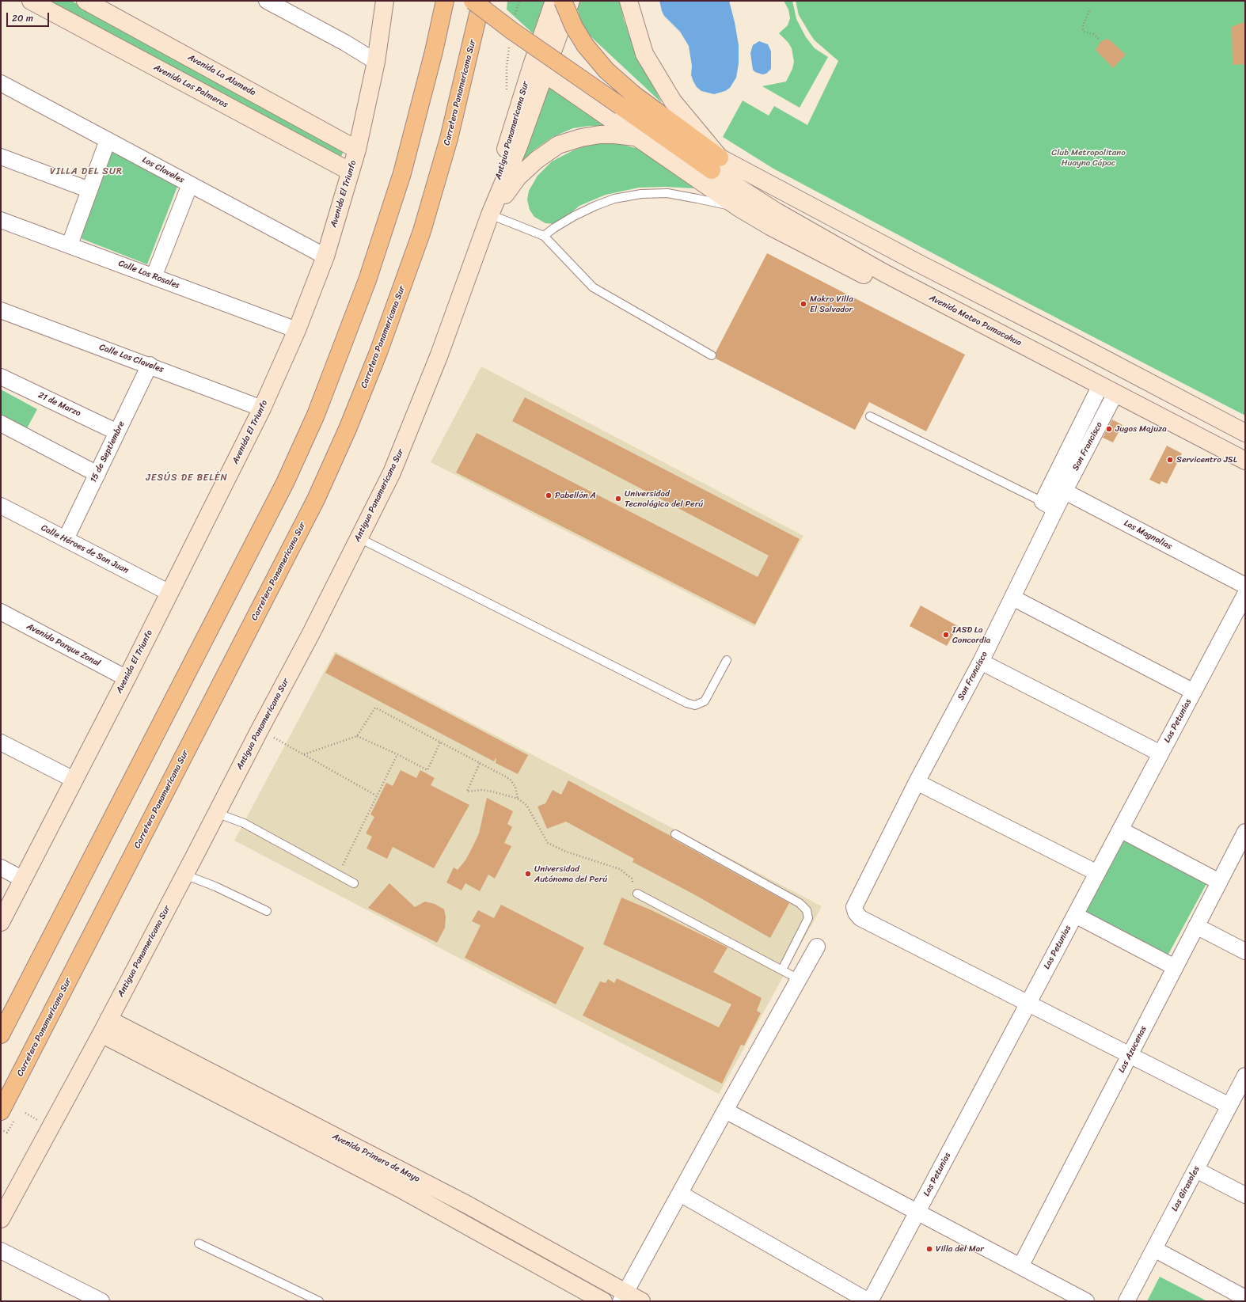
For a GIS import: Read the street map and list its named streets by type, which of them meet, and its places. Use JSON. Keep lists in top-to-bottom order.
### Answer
{
  "streets": {
    "highway": ["Carretera Panamericana Sur"],
    "main road": [
      "Avenida La Alameda",
      "Avenida Las Palmeras",
      "Antigua Panamericana Sur",
      "Avenida El Triunfo",
      "Avenida Mateo Pumacahua",
      "Avenida Primero de Mayo"
    ],
    "street": [
      "Los Claveles",
      "Calle Los Rosales",
      "Calle Los Claveles",
      "21 de Marzo",
      "San Francisco",
      "15 de Septiembre",
      "Las Magnolias",
      "Calle Héroes de San Juan",
      "Avenida Parque Zonal",
      "Las Petunias",
      "Las Azucenas",
      "Las Girasoles"
    ]
  },
  "crossings": [
    ["Avenida La Alameda", "Avenida El Triunfo"],
    ["Avenida Las Palmeras", "Avenida El Triunfo"],
    ["Antigua Panamericana Sur", "Avenida Primero de Mayo"],
    ["Los Claveles", "Avenida El Triunfo"],
    ["Avenida El Triunfo", "Calle Los Rosales"],
    ["Avenida El Triunfo", "Calle Los Claveles"],
    ["Avenida El Triunfo", "Calle Héroes de San Juan"],
    ["Avenida El Triunfo", "Avenida Parque Zonal"],
    ["Avenida Mateo Pumacahua", "San Francisco"],
    ["Calle Los Claveles", "15 de Septiembre"],
    ["21 de Marzo", "15 de Septiembre"],
    ["San Francisco", "Las Magnolias"],
    ["San Francisco", "Las Petunias"],
    ["15 de Septiembre", "Calle Héroes de San Juan"]
  ],
  "districts": ["VILLA DEL SUR", "JESÚS DE BELÉN"],
  "parks": ["Club Metropolitano Huayna Cápac"],
  "places": [
    "Makro Villa El Salvador",
    "Jugos Majuza",
    "Servicentro JSL",
    "Pabellón A",
    "Universidad Tecnológica del Perú",
    "IASD La Concordia",
    "Universidad Autónoma del Perú",
    "Villa del Mar"
  ],
  "scale_bar": "20 m"
}
